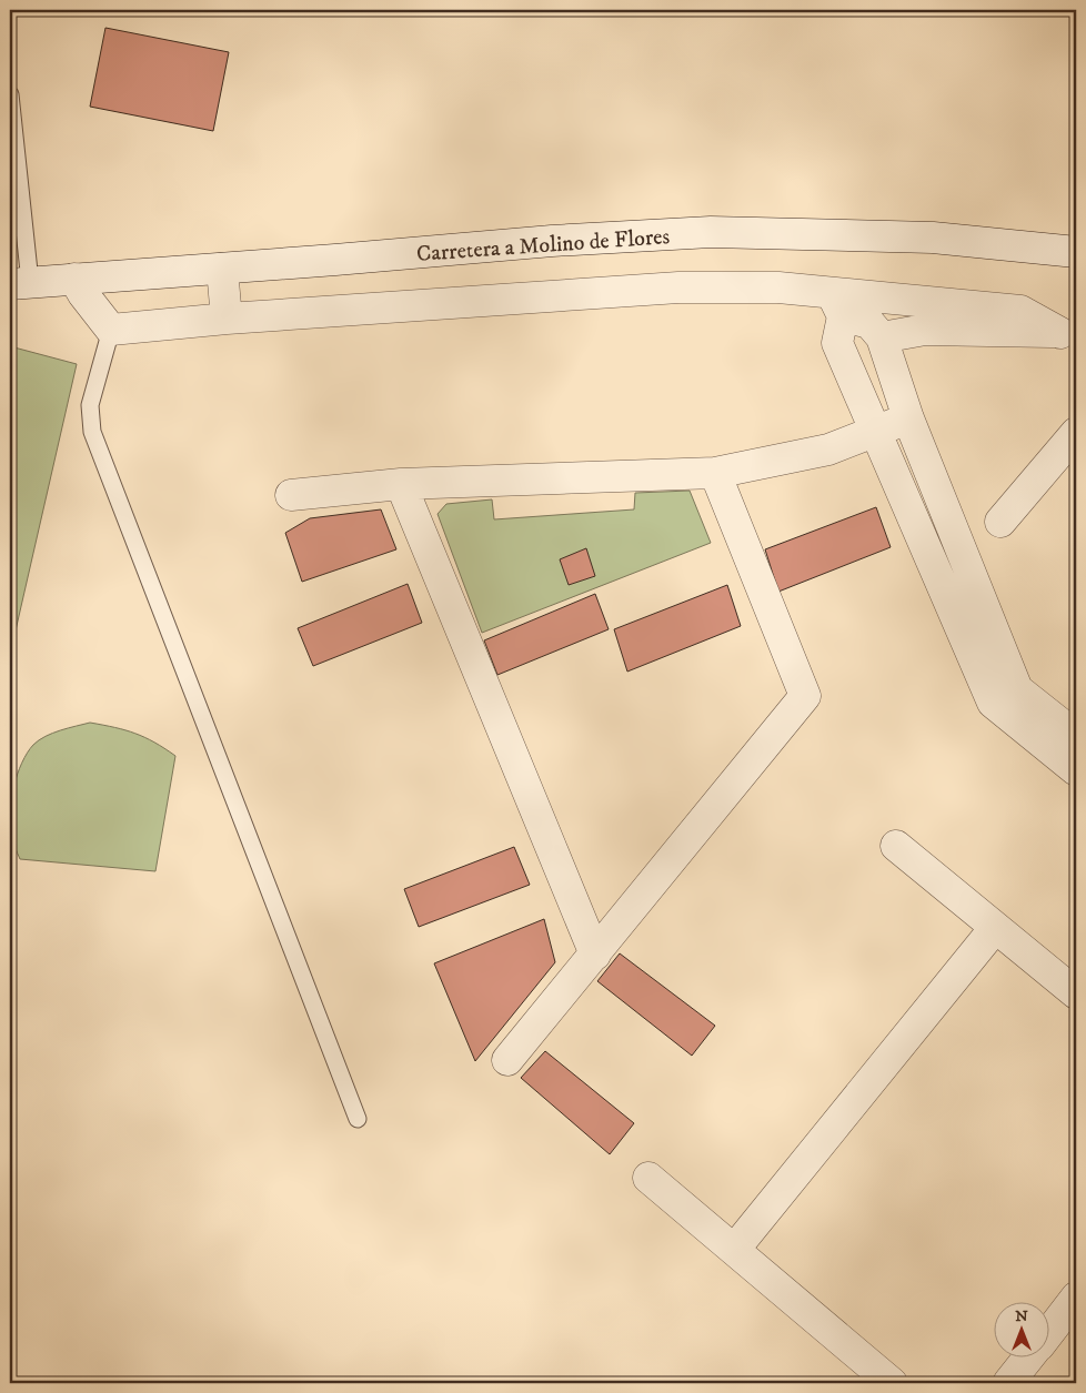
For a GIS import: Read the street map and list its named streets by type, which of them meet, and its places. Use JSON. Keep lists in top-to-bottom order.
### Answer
{
  "streets": {
    "street": ["Carretera a Molino de Flores"]
  },
  "north": "top"
}
